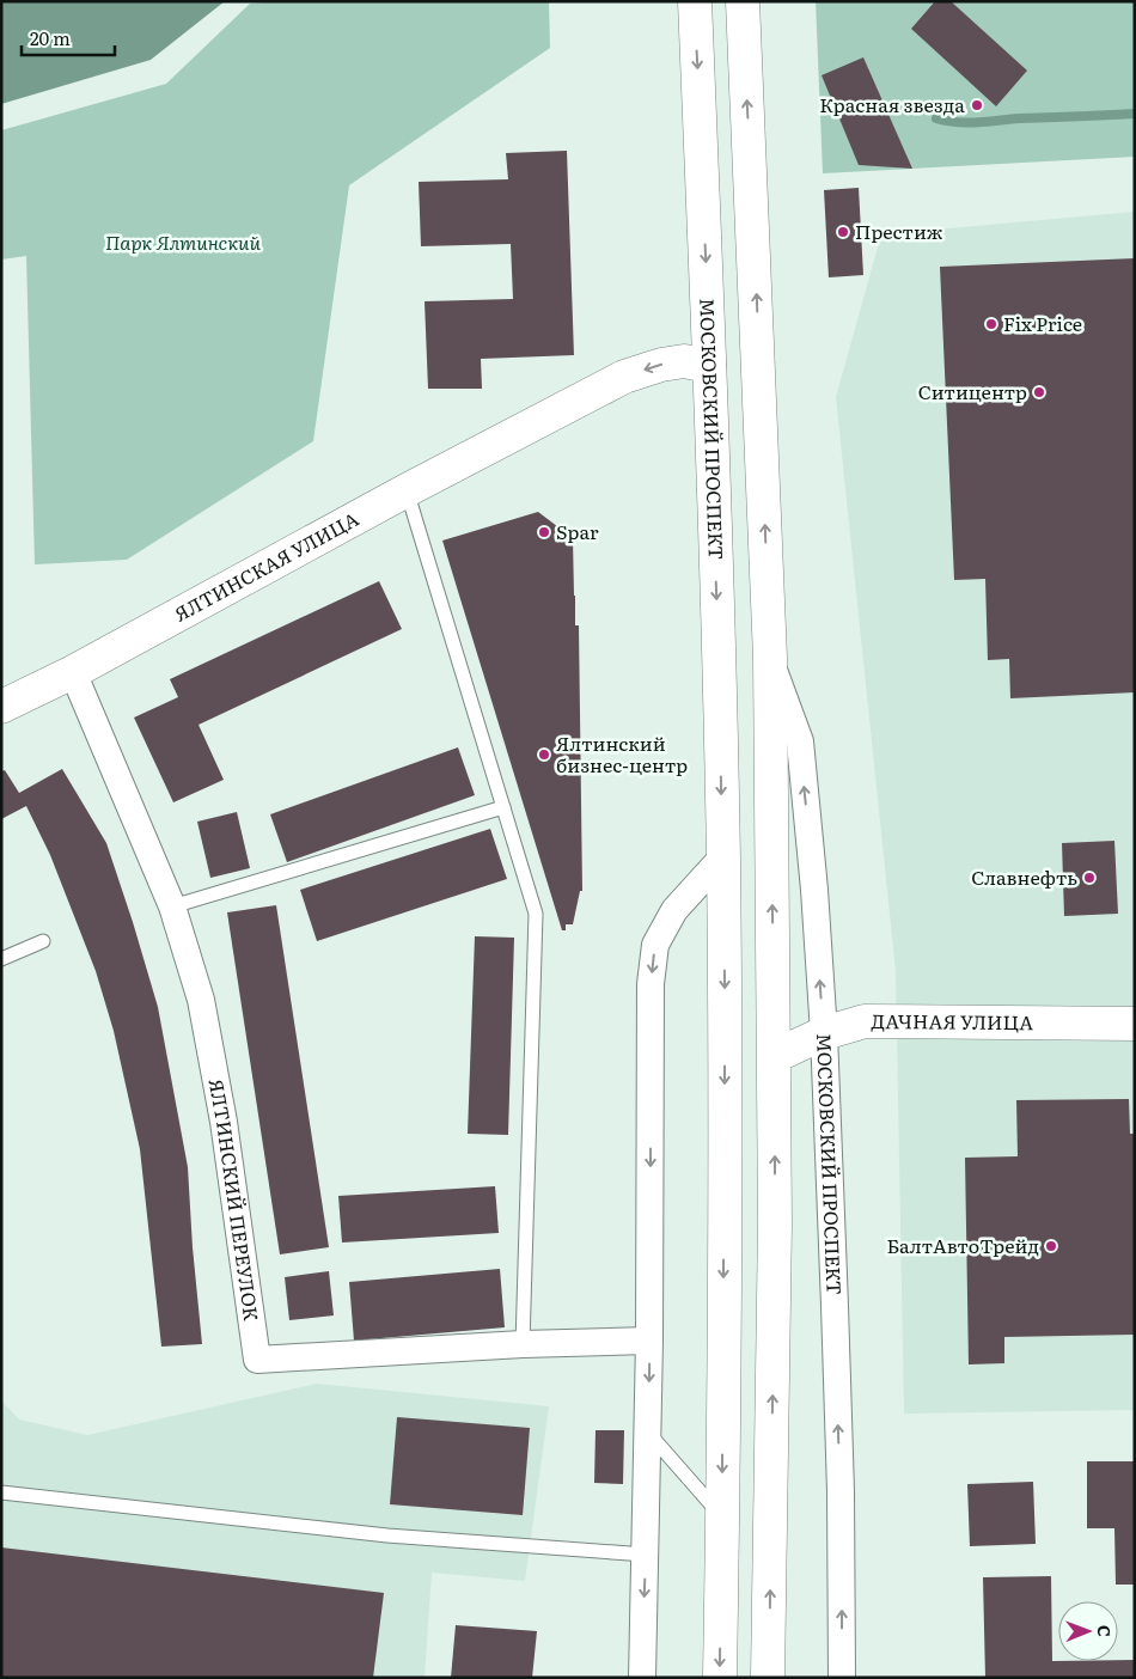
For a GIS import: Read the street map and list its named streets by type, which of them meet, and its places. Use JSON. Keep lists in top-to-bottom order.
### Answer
{
  "streets": {
    "main road": ["МОСКОВСКИЙ ПРОСПЕКТ", "ЯЛТИНСКАЯ УЛИЦА", "ДАЧНАЯ УЛИЦА"],
    "street": ["ЯЛТИНСКИЙ ПЕРЕУЛОК"]
  },
  "crossings": [
    ["МОСКОВСКИЙ ПРОСПЕКТ", "ЯЛТИНСКАЯ УЛИЦА"],
    ["МОСКОВСКИЙ ПРОСПЕКТ", "ДАЧНАЯ УЛИЦА"],
    ["ЯЛТИНСКАЯ УЛИЦА", "ЯЛТИНСКИЙ ПЕРЕУЛОК"]
  ],
  "parks": ["Парк Ялтинский"],
  "places": [
    "Красная звезда",
    "Престиж",
    "Fix Price",
    "Ситицентр",
    "Spar",
    "Ялтинский бизнес-центр",
    "Славнефть",
    "БалтАвтоТрейд"
  ],
  "scale_bar": "20 m",
  "north": "right"
}
